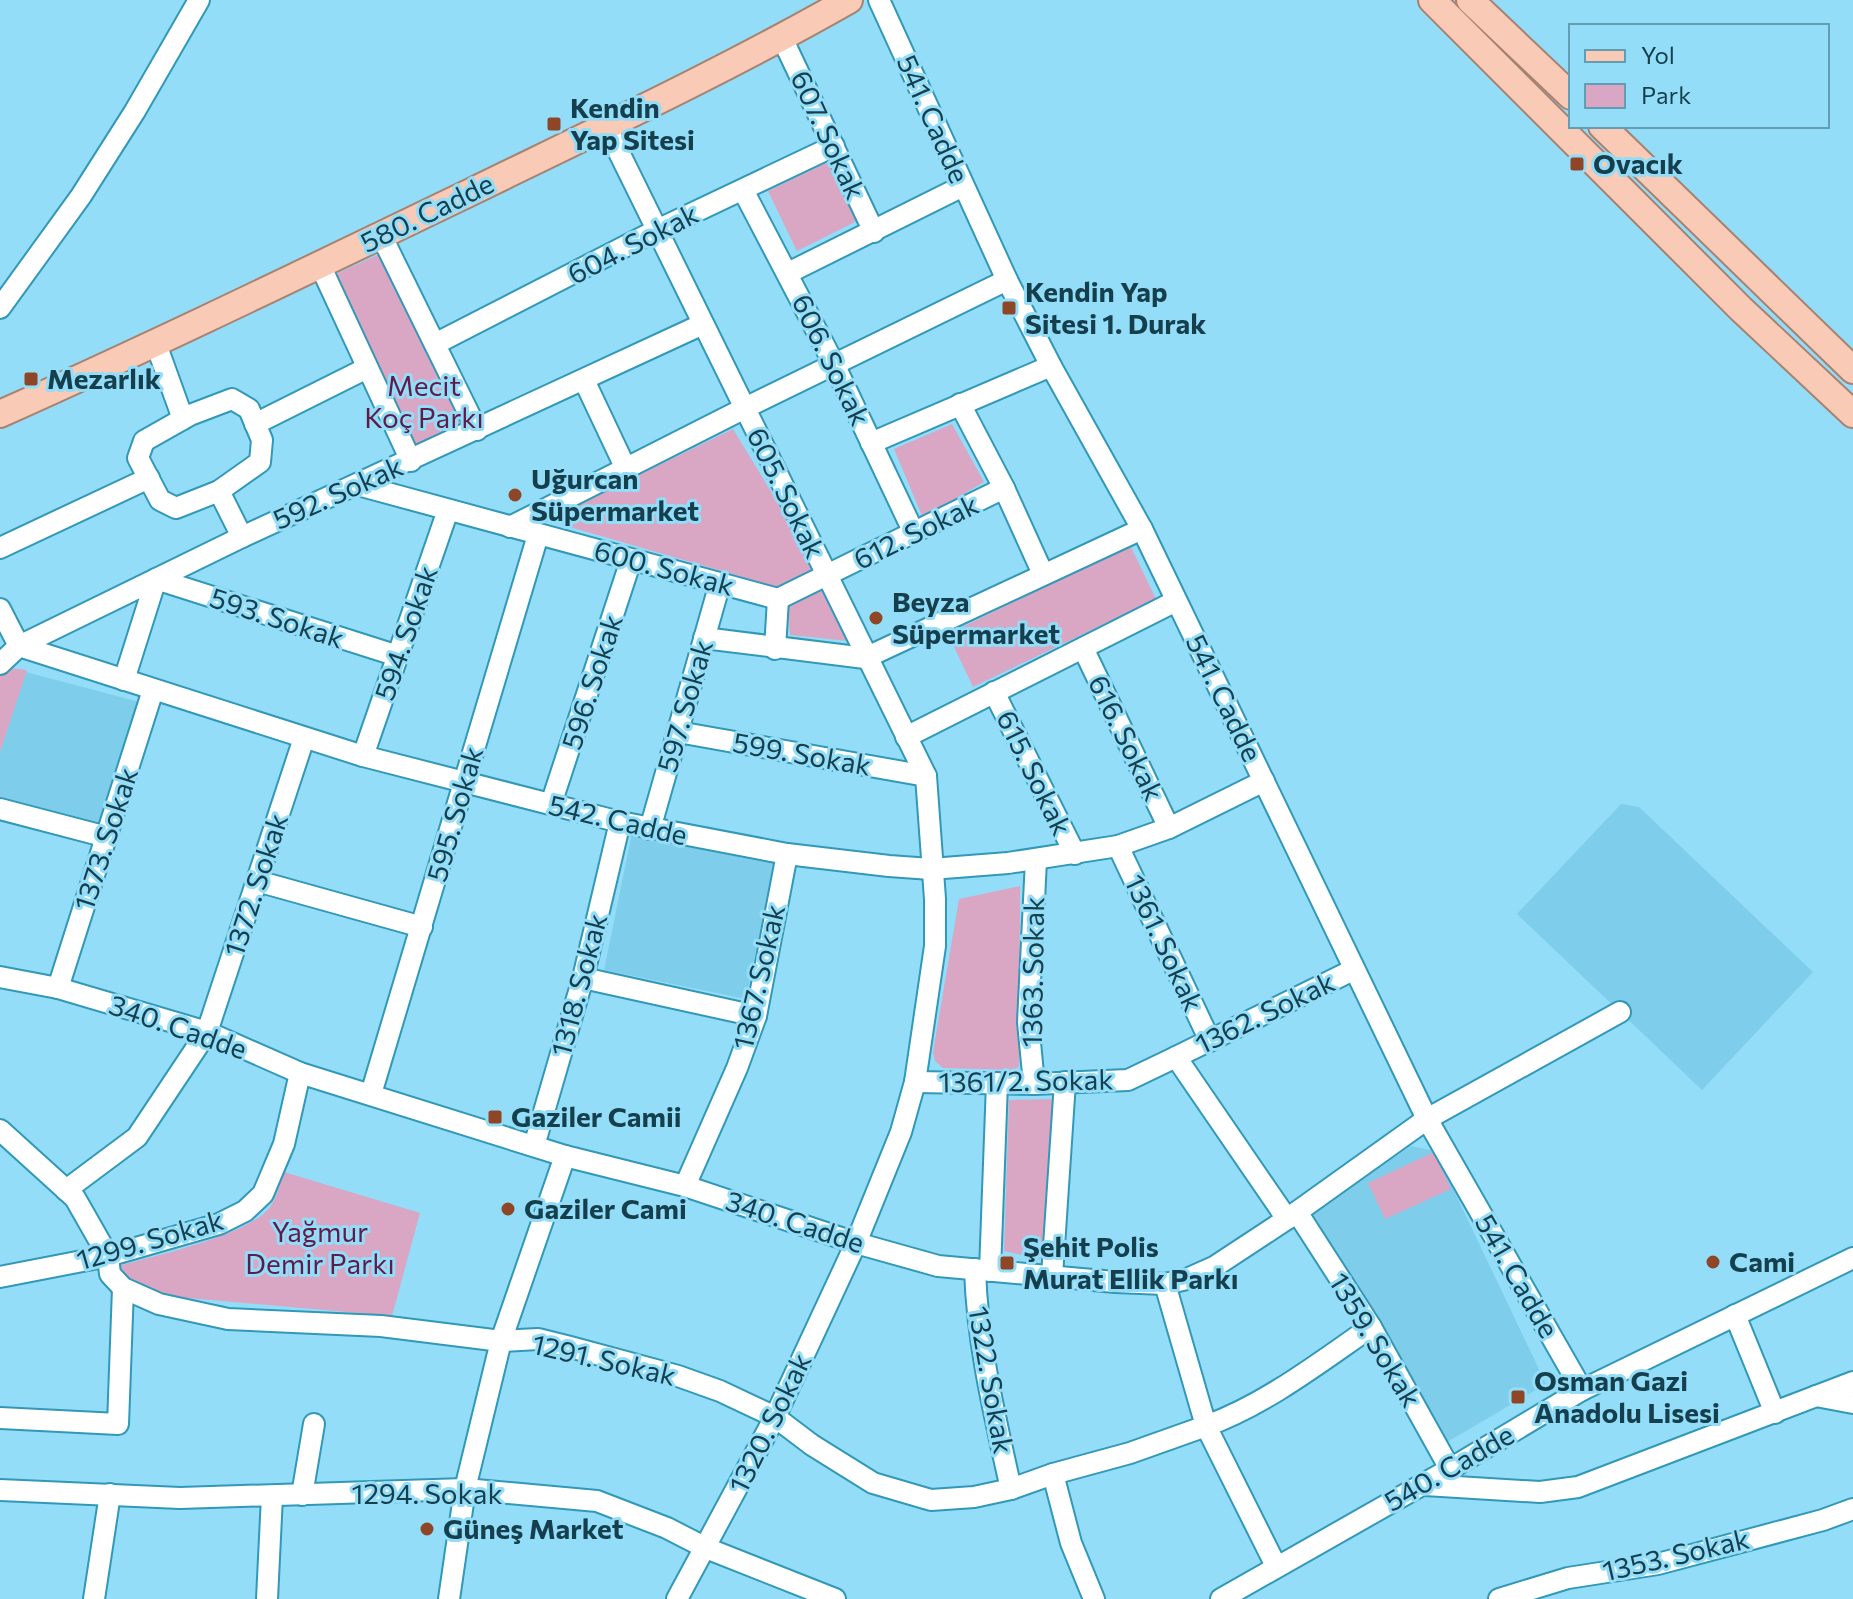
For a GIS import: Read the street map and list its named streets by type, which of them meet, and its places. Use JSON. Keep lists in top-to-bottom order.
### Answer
{
  "streets": {
    "main road": ["580. Cadde"],
    "street": [
      "541. Cadde",
      "607. Sokak",
      "604. Sokak",
      "606. Sokak",
      "592. Sokak",
      "605. Sokak",
      "612. Sokak",
      "600. Sokak",
      "593. Sokak",
      "594. Sokak",
      "596. Sokak",
      "597. Sokak",
      "616. Sokak",
      "599. Sokak",
      "615. Sokak",
      "595. Sokak",
      "542. Cadde",
      "1373. Sokak",
      "1372. Sokak",
      "1361. Sokak",
      "1363. Sokak",
      "1367. Sokak",
      "1318. Sokak",
      "1362. Sokak",
      "340. Cadde",
      "1361/2. Sokak",
      "1299. Sokak",
      "1359. Sokak",
      "1291. Sokak",
      "1322. Sokak",
      "1320. Sokak",
      "540. Cadde",
      "1294. Sokak",
      "1353. Sokak"
    ]
  },
  "crossings": [
    ["541. Cadde", "542. Cadde"],
    ["541. Cadde", "1362. Sokak"],
    ["541. Cadde", "340. Cadde"],
    ["541. Cadde", "540. Cadde"],
    ["607. Sokak", "580. Cadde"],
    ["607. Sokak", "604. Sokak"],
    ["580. Cadde", "605. Sokak"],
    ["604. Sokak", "606. Sokak"],
    ["604. Sokak", "605. Sokak"],
    ["606. Sokak", "612. Sokak"],
    ["592. Sokak", "605. Sokak"],
    ["592. Sokak", "600. Sokak"],
    ["592. Sokak", "593. Sokak"],
    ["592. Sokak", "542. Cadde"],
    ["605. Sokak", "612. Sokak"],
    ["605. Sokak", "599. Sokak"],
    ["605. Sokak", "542. Cadde"],
    ["605. Sokak", "1361/2. Sokak"],
    ["605. Sokak", "1320. Sokak"],
    ["600. Sokak", "594. Sokak"],
    ["600. Sokak", "596. Sokak"],
    ["600. Sokak", "597. Sokak"],
    ["600. Sokak", "595. Sokak"],
    ["593. Sokak", "594. Sokak"],
    ["594. Sokak", "542. Cadde"],
    ["596. Sokak", "542. Cadde"],
    ["597. Sokak", "599. Sokak"],
    ["597. Sokak", "542. Cadde"],
    ["616. Sokak", "542. Cadde"],
    ["615. Sokak", "542. Cadde"],
    ["595. Sokak", "542. Cadde"],
    ["595. Sokak", "340. Cadde"],
    ["542. Cadde", "1373. Sokak"],
    ["542. Cadde", "1372. Sokak"],
    ["542. Cadde", "1361. Sokak"],
    ["542. Cadde", "1363. Sokak"],
    ["542. Cadde", "1367. Sokak"],
    ["542. Cadde", "1318. Sokak"],
    ["1373. Sokak", "340. Cadde"],
    ["1372. Sokak", "340. Cadde"],
    ["1361. Sokak", "1362. Sokak"],
    ["1363. Sokak", "1361/2. Sokak"],
    ["1367. Sokak", "340. Cadde"],
    ["1318. Sokak", "340. Cadde"],
    ["1362. Sokak", "1361/2. Sokak"],
    ["340. Cadde", "1299. Sokak"],
    ["340. Cadde", "1359. Sokak"],
    ["340. Cadde", "1322. Sokak"],
    ["340. Cadde", "1320. Sokak"],
    ["1361/2. Sokak", "1322. Sokak"],
    ["1361/2. Sokak", "1320. Sokak"],
    ["1359. Sokak", "1291. Sokak"],
    ["1359. Sokak", "540. Cadde"],
    ["1291. Sokak", "1322. Sokak"],
    ["1291. Sokak", "1320. Sokak"],
    ["1320. Sokak", "1294. Sokak"]
  ],
  "parks": ["Mecit Koç Parkı", "Yağmur Demir Parkı"],
  "places": {
    "transit": [
      "Kendin Yap Sitesi",
      "Ovacık",
      "Kendin Yap Sitesi 1. Durak",
      "Mezarlık",
      "Gaziler Camii",
      "Şehit Polis Murat Ellik Parkı",
      "Osman Gazi Anadolu Lisesi"
    ],
    "other": [
      "Uğurcan Süpermarket",
      "Beyza Süpermarket",
      "Gaziler Cami",
      "Cami",
      "Güneş Market"
    ]
  },
  "legend": ["Yol", "Park"]
}
